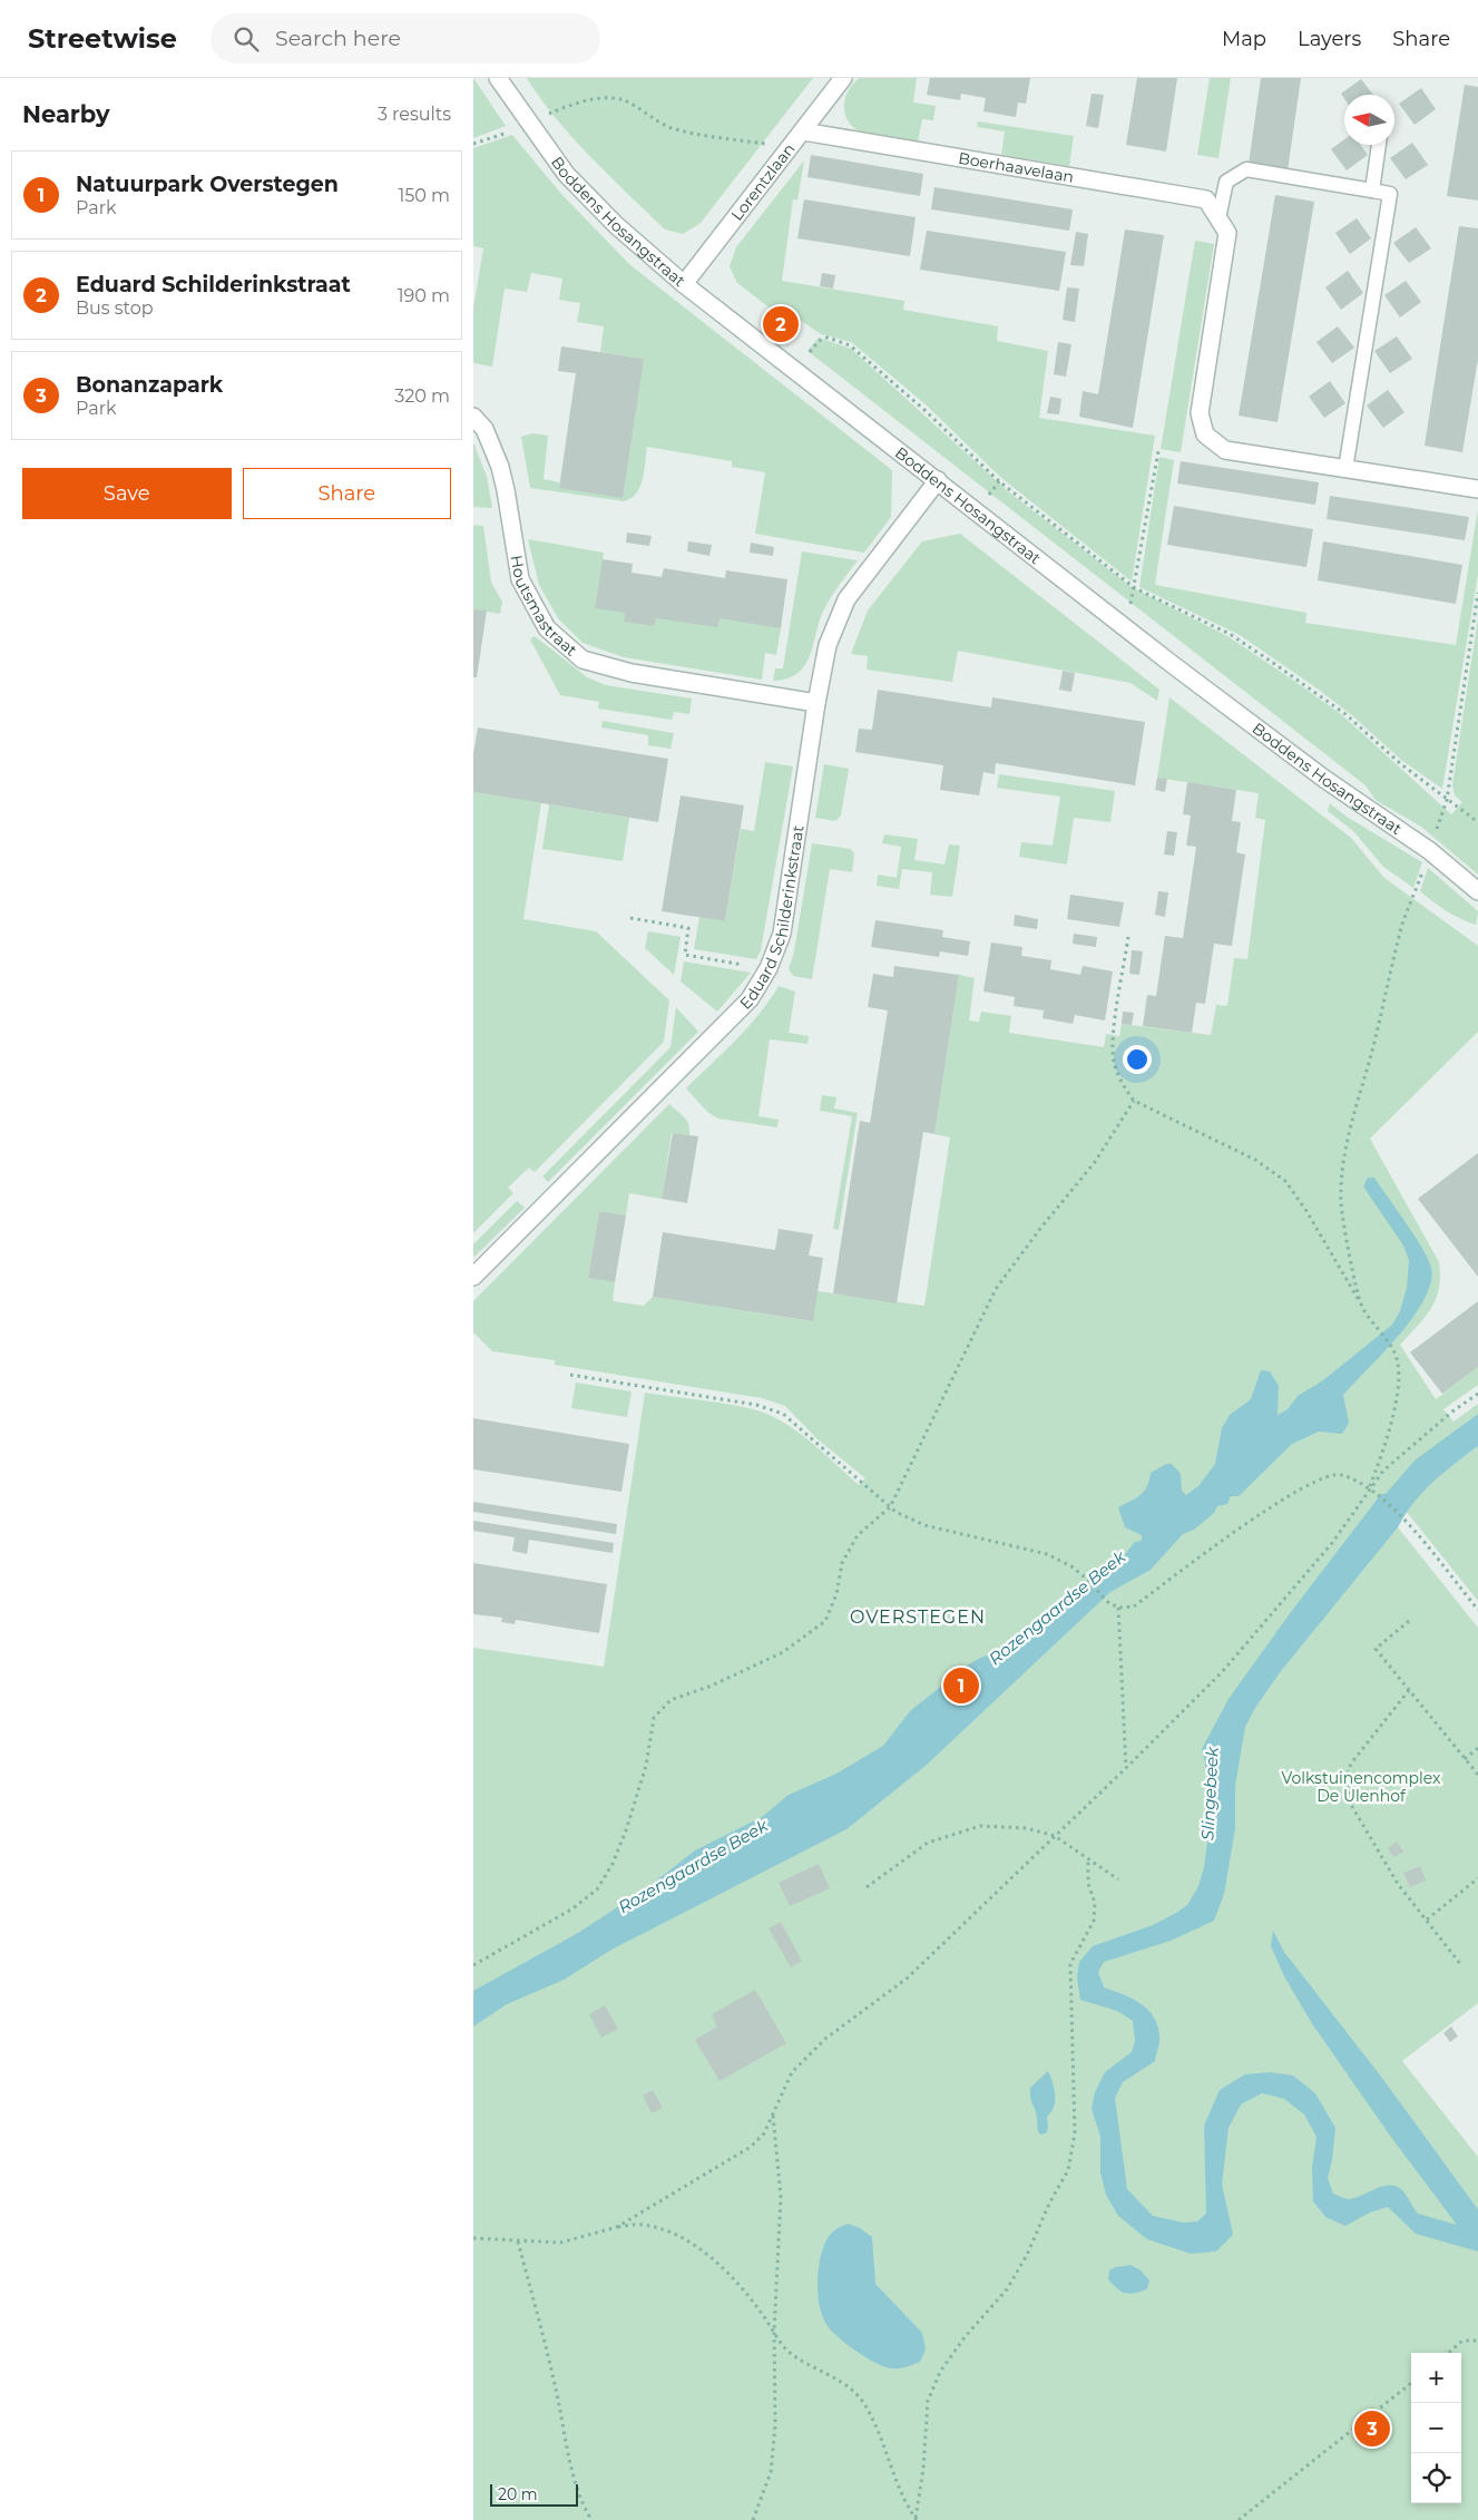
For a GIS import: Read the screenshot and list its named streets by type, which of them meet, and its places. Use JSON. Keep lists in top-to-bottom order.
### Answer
{
  "streets": {
    "street": [
      "Boerhaavelaan",
      "Lorentzlaan",
      "Boddens Hosangstraat",
      "Houtsmastraat",
      "Eduard Schilderinkstraat"
    ]
  },
  "crossings": [
    ["Boerhaavelaan", "Lorentzlaan"],
    ["Lorentzlaan", "Boddens Hosangstraat"],
    ["Boddens Hosangstraat", "Eduard Schilderinkstraat"],
    ["Houtsmastraat", "Eduard Schilderinkstraat"]
  ],
  "districts": ["OVERSTEGEN"],
  "water": ["Rozengaardse Beek", "Slingebeek"],
  "parks": ["Volkstuinencomplex De Ulenhof"],
  "scale_bar": "20 m",
  "north": "left",
  "page": {
    "header": "Streetwise",
    "search": "Search here",
    "nav": ["Map", "Layers", "Share"],
    "heading": ["Nearby", "3 results"],
    "list": [
      {
        "mark": "1",
        "name": "Natuurpark Overstegen",
        "note": "Park",
        "value": "150 m"
      },
      {
        "mark": "2",
        "name": "Eduard Schilderinkstraat",
        "note": "Bus stop",
        "value": "190 m"
      },
      {
        "mark": "3",
        "name": "Bonanzapark",
        "note": "Park",
        "value": "320 m"
      }
    ],
    "pins": ["2", "1", "3"],
    "buttons": ["Save", "Share"],
    "map_buttons": ["+", "−"],
    "scale": "20 m"
  }
}
